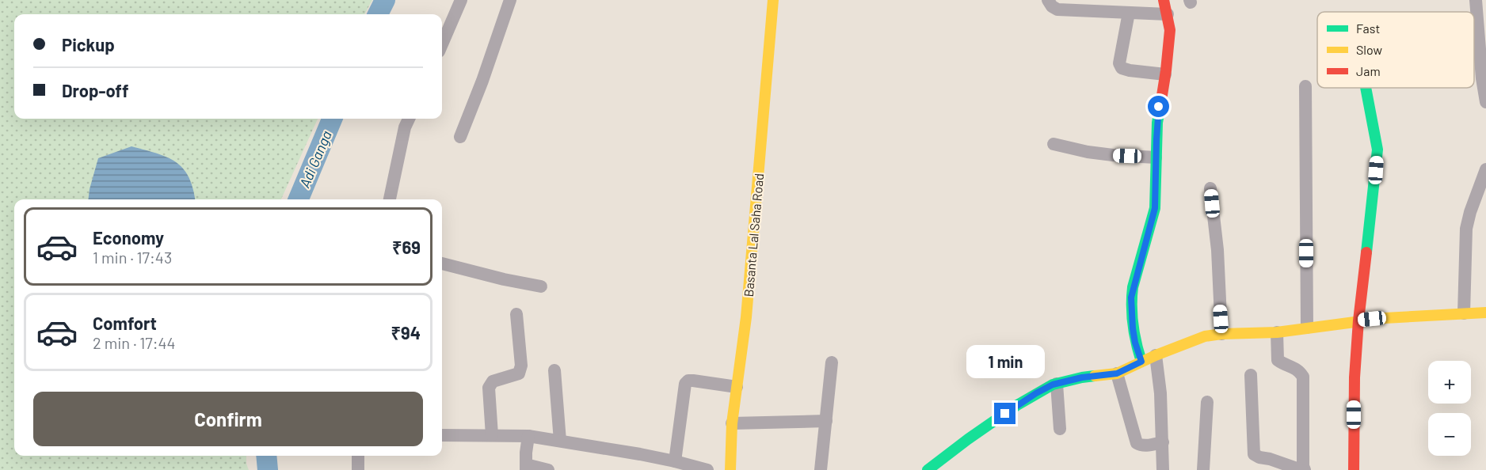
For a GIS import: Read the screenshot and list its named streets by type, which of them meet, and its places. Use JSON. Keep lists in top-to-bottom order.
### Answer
{
  "streets": {
    "street": ["Basanta Lal Saha Road"]
  },
  "water": ["Adi Ganga"],
  "legend": ["Fast", "Slow", "Jam"],
  "page": {
    "banner": ["Pickup", "Drop-off"],
    "list": [
      {
        "name": "Economy",
        "note": "1 min · 17:43",
        "value": "₹69"
      },
      {
        "name": "Comfort",
        "note": "2 min · 17:44",
        "value": "₹94"
      }
    ],
    "bubble": "1 min",
    "map_buttons": ["+", "−"],
    "buttons": "Confirm"
  }
}
